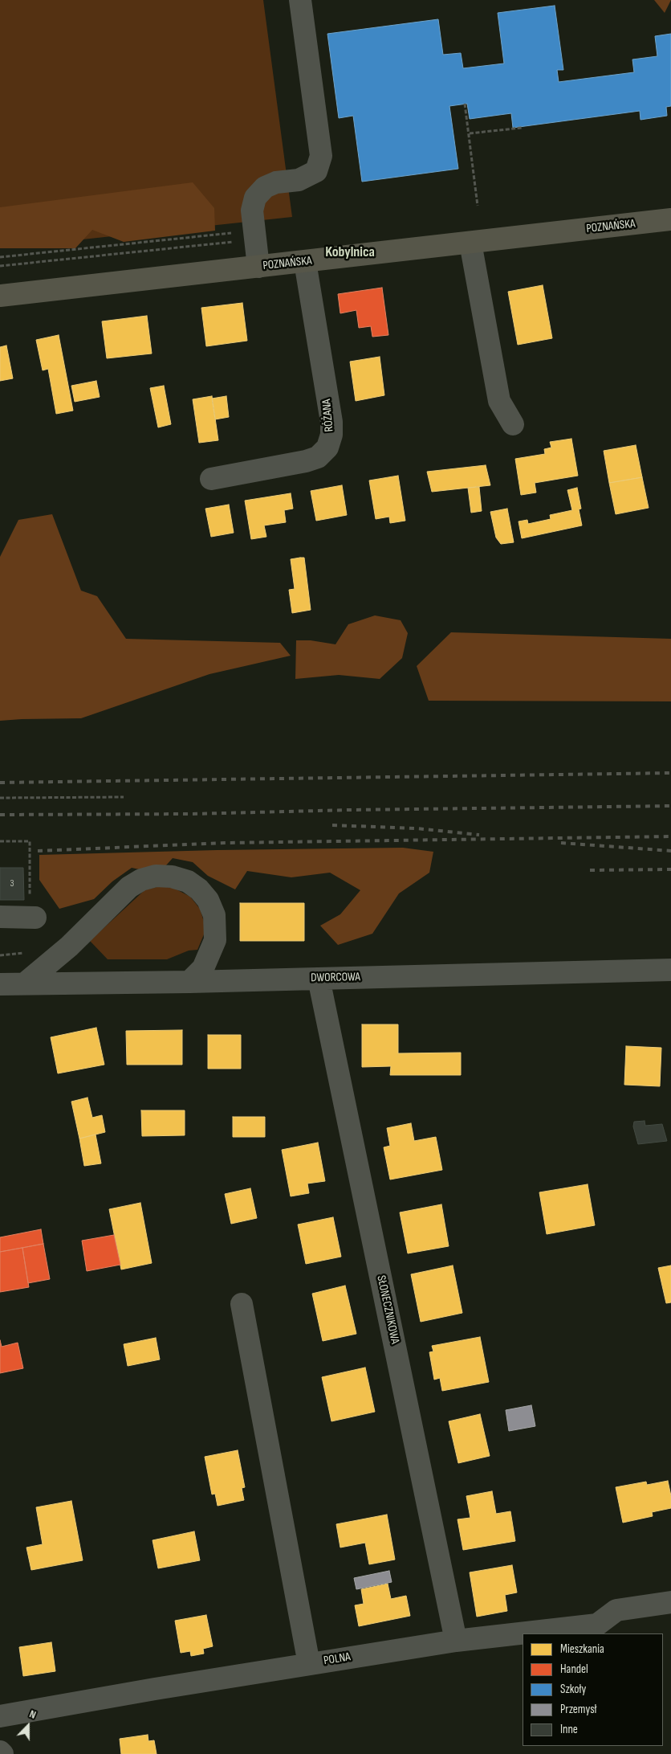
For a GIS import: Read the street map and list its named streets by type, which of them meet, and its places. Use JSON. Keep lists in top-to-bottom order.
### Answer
{
  "streets": {
    "main road": ["POZNAŃSKA"],
    "street": [
      "RÓŻANA",
      "DWORCOWA",
      "SŁONECZNIKOWA",
      "POLNA"
    ]
  },
  "crossings": [
    ["POZNAŃSKA", "RÓŻANA"],
    ["DWORCOWA", "SŁONECZNIKOWA"],
    ["SŁONECZNIKOWA", "POLNA"]
  ],
  "districts": ["Kobylnica"],
  "house_numbers": ["3"],
  "legend": [
    "Mieszkania",
    "Handel",
    "Szkoły",
    "Przemysł",
    "Inne"
  ],
  "north": "top"
}
